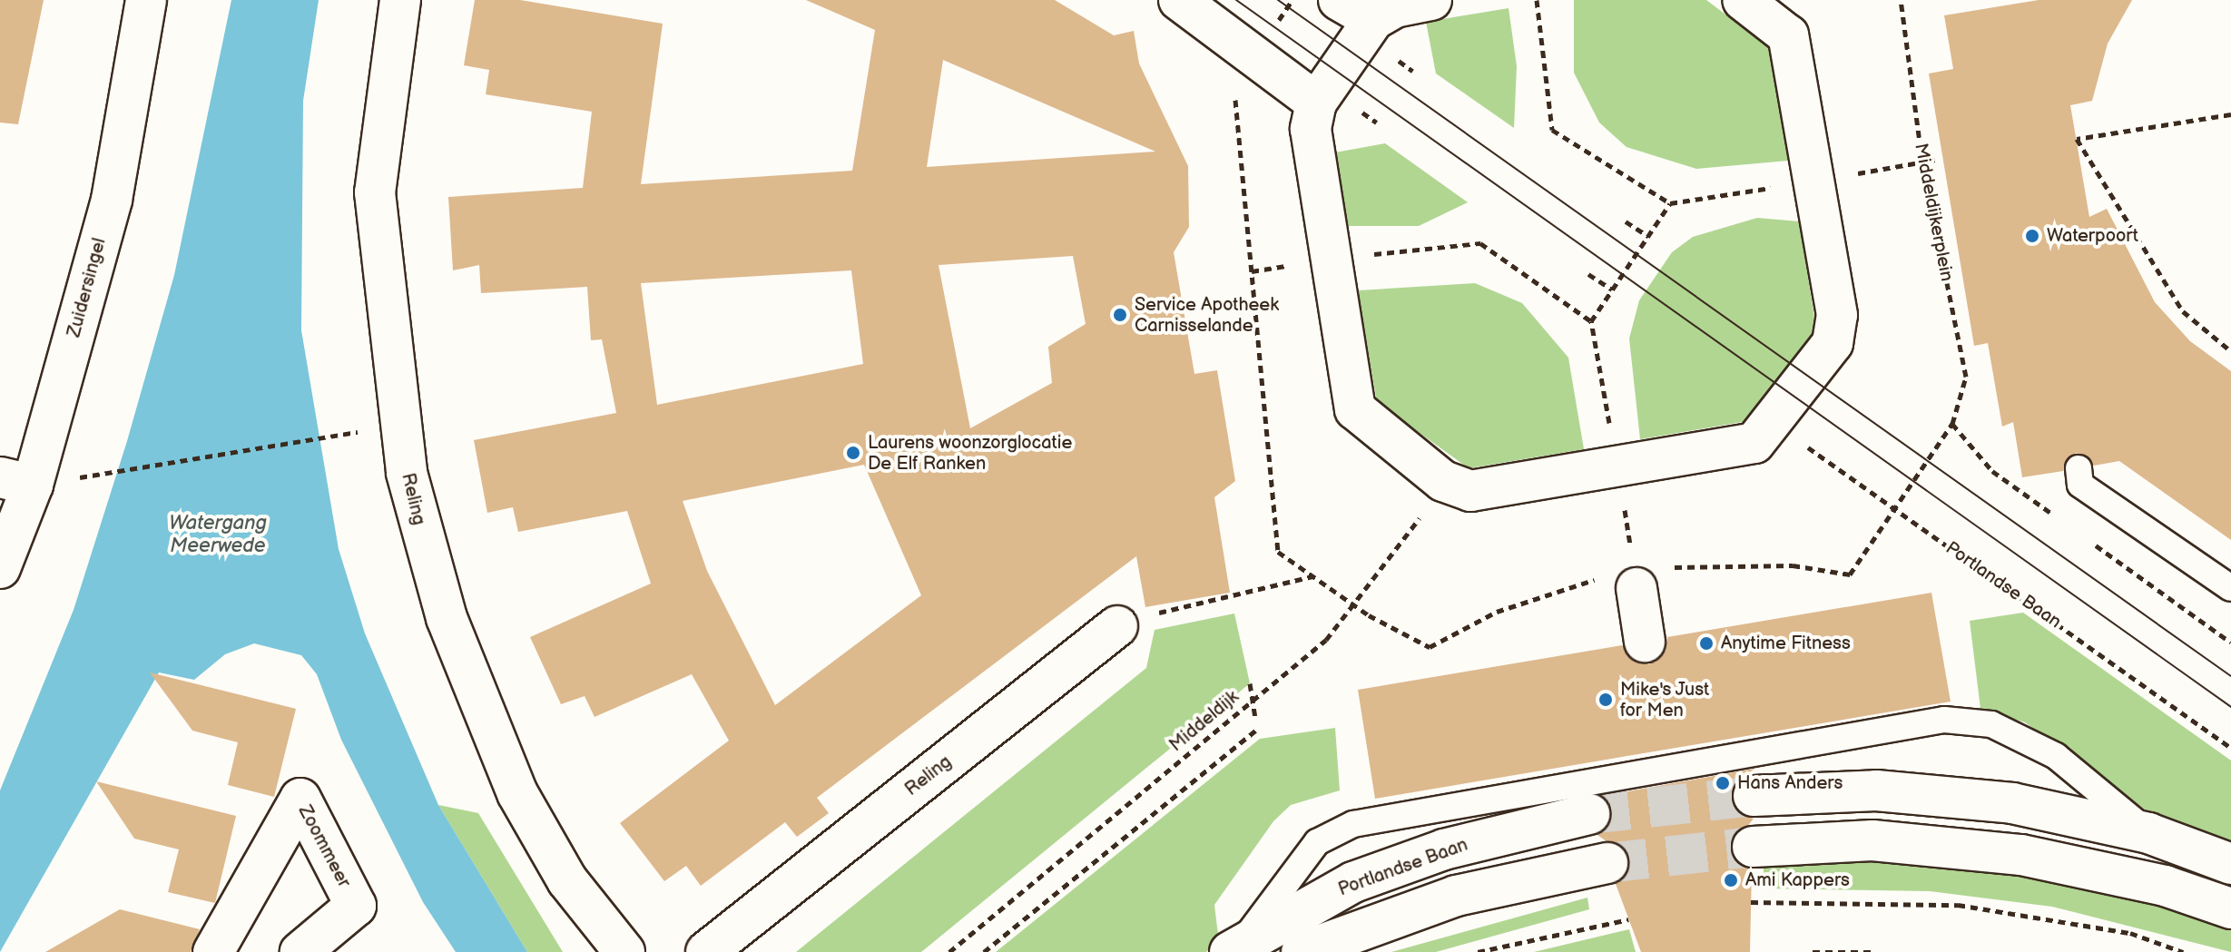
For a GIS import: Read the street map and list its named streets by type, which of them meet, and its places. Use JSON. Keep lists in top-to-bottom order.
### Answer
{
  "streets": {
    "street": [
      "Zuidersingel",
      "Reling",
      "Portlandse Baan",
      "Zoommeer"
    ],
    "path": ["Middeldijkerplein", "Middeldijk"]
  },
  "water": ["Watergang Meerwede"],
  "places": [
    "Waterpoort",
    "Service Apotheek Carnisselande",
    "Laurens woonzorglocatie De Elf Ranken",
    "Anytime Fitness",
    "Mike's Just for Men",
    "Hans Anders",
    "Ami Kappers"
  ]
}
